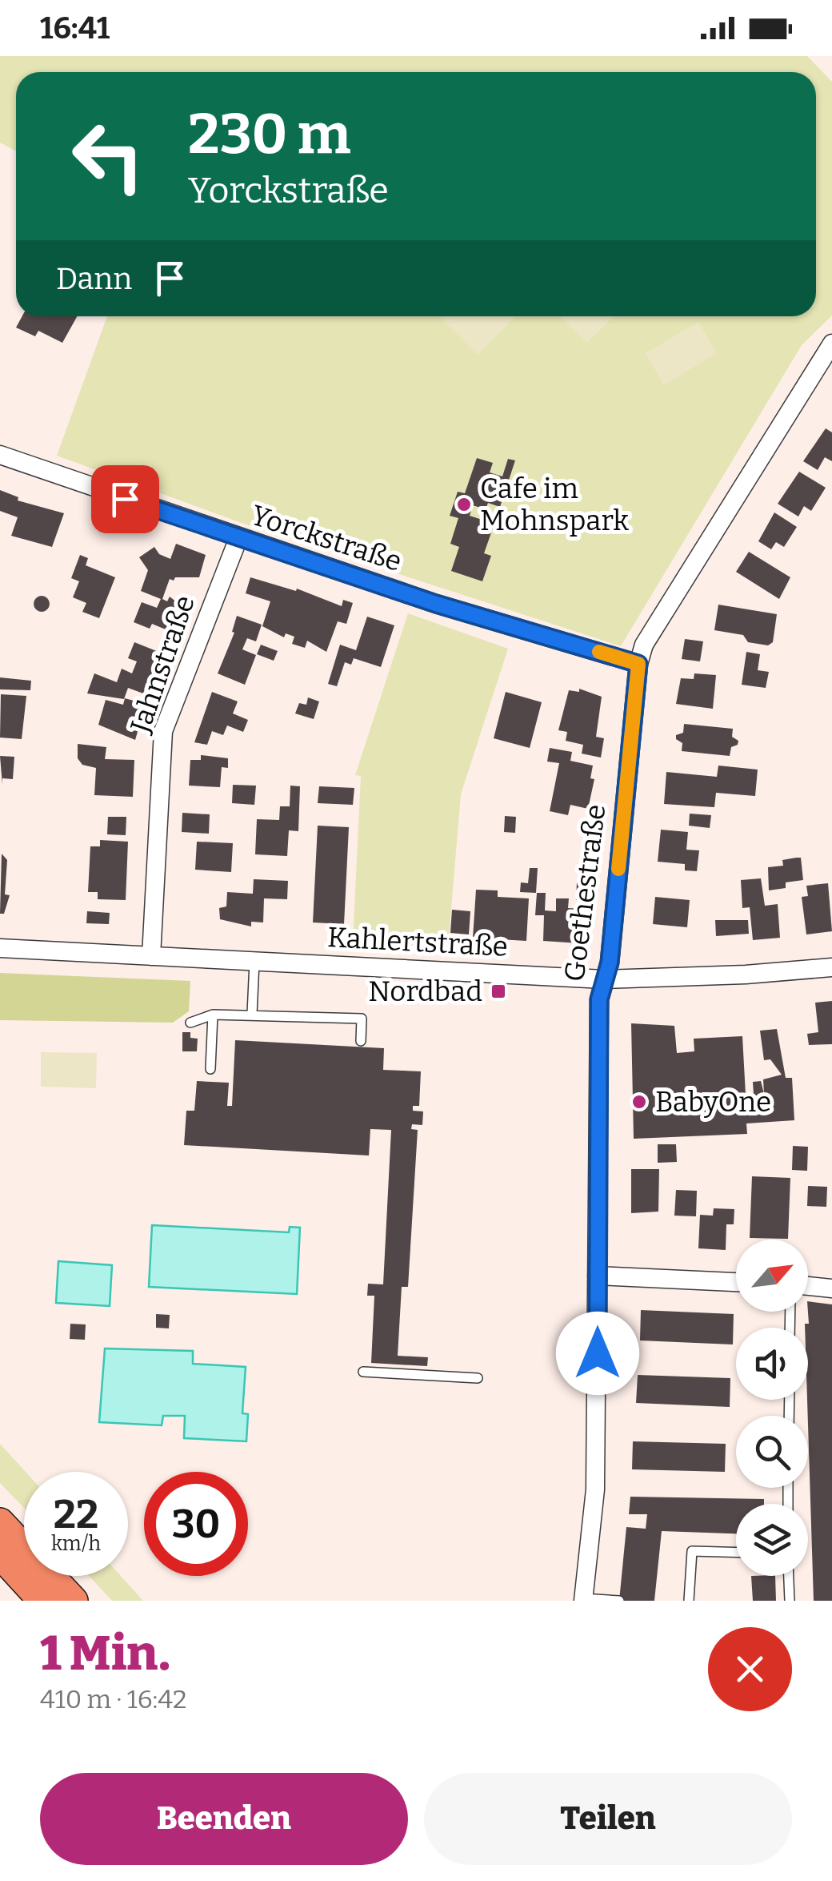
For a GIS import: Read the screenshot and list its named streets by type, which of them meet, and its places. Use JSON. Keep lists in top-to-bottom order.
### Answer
{
  "streets": {
    "street": [
      "Yorckstraße",
      "Jahnstraße",
      "Goethestraße",
      "Kahlertstraße"
    ]
  },
  "crossings": [
    ["Yorckstraße", "Jahnstraße"],
    ["Yorckstraße", "Goethestraße"],
    ["Jahnstraße", "Kahlertstraße"],
    ["Goethestraße", "Kahlertstraße"]
  ],
  "places": {
    "other": ["Cafe im Mohnspark", "BabyOne"],
    "transit": ["Nordbad"]
  },
  "north": "top right",
  "page": {
    "status": "16:41",
    "turn": ["230 m", "Yorckstraße"],
    "then": "Dann",
    "speed": "22 km/h",
    "limit": "30",
    "heading": ["1 Min.", "410 m · 16:42"],
    "buttons": ["Beenden", "Teilen"]
  }
}
